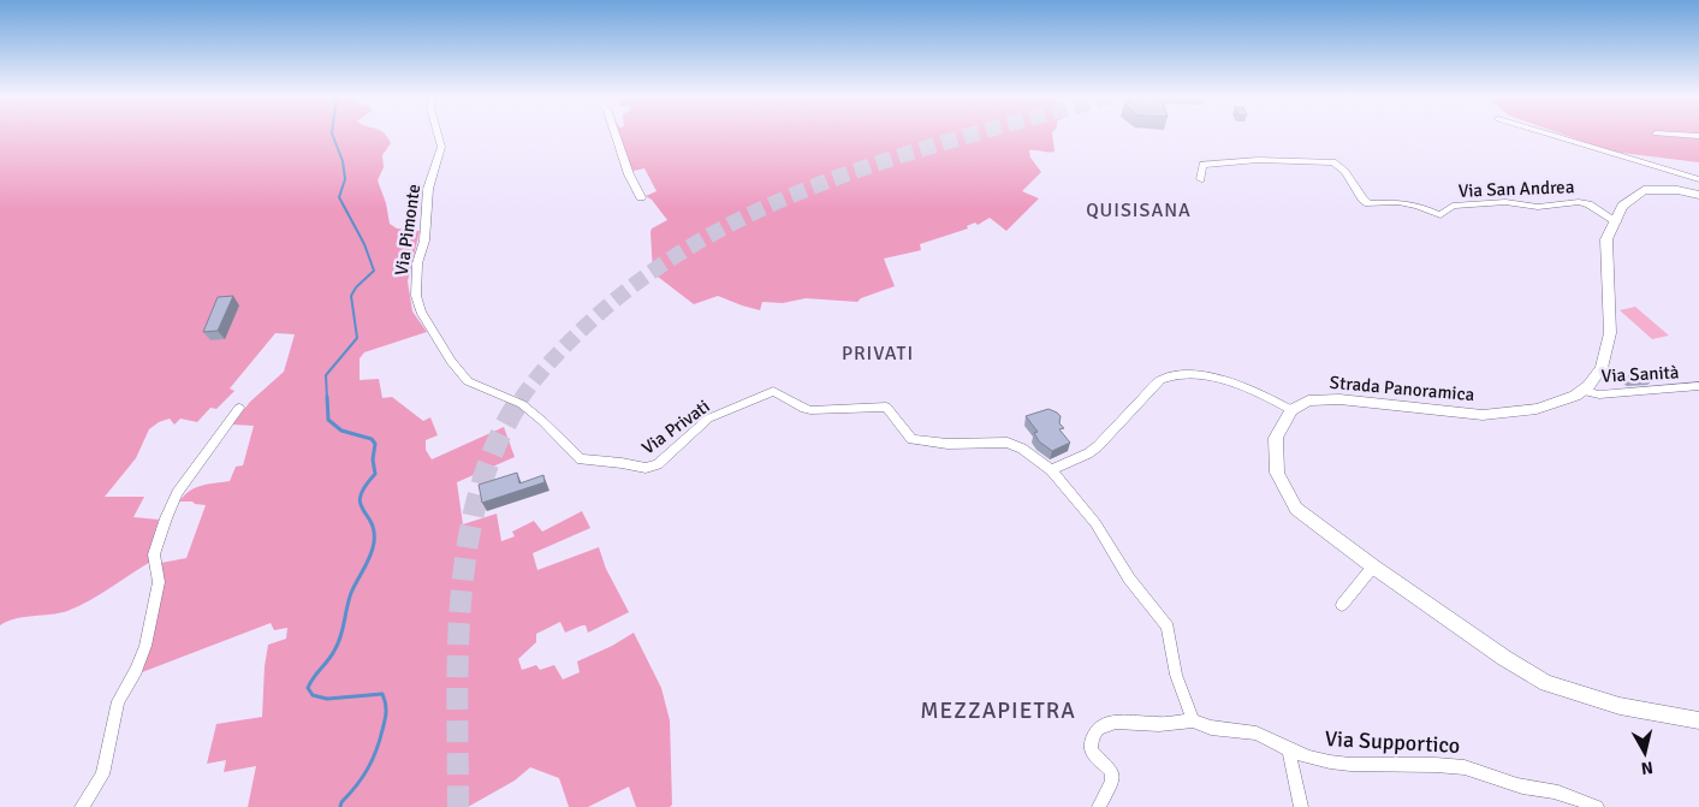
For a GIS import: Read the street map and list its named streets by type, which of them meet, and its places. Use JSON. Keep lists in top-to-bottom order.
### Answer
{
  "streets": {
    "main road": ["Strada Panoramica"],
    "street": [
      "Via San Andrea",
      "Via Pimonte",
      "Via Sanità",
      "Via Privati",
      "Via Supportico"
    ]
  },
  "crossings": [
    ["Via San Andrea", "Strada Panoramica"],
    ["Via Pimonte", "Via Privati"],
    ["Via Sanità", "Strada Panoramica"]
  ],
  "districts": ["QUISISANA", "PRIVATI", "MEZZAPIETRA"],
  "north": "bottom"
}
